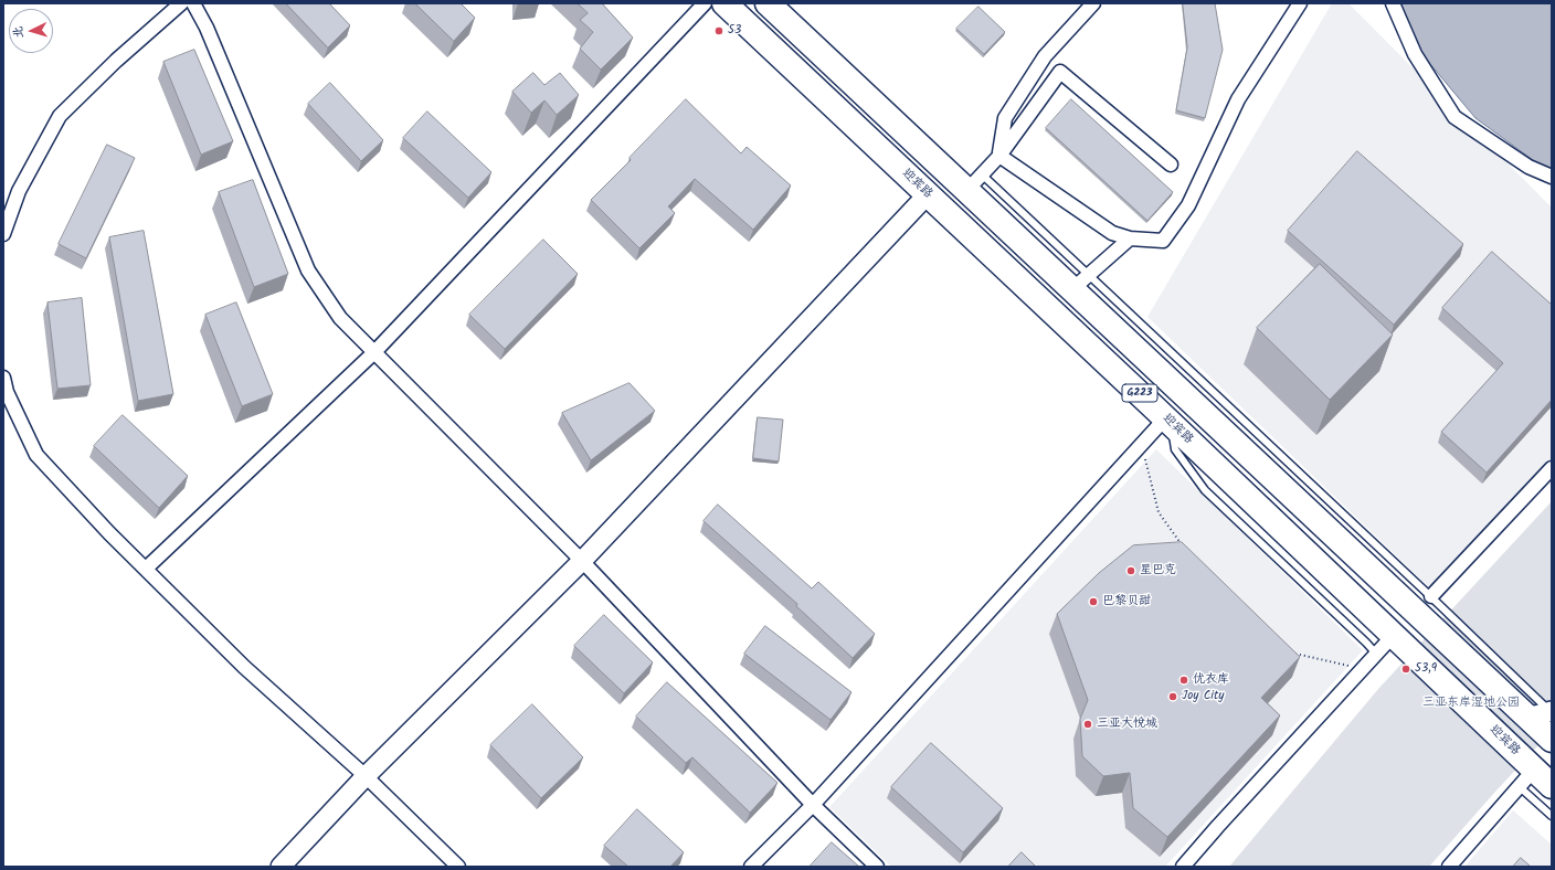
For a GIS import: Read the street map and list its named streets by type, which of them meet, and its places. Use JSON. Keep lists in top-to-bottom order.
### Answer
{
  "streets": {
    "highway": ["迎宾路", "G223"]
  },
  "parks": ["三亚东岸湿地公园"],
  "places": [
    "53",
    "星巴克",
    "巴黎贝甜",
    "53,9",
    "优衣库",
    "Joy City",
    "三亚大悦城"
  ],
  "north": "left"
}
